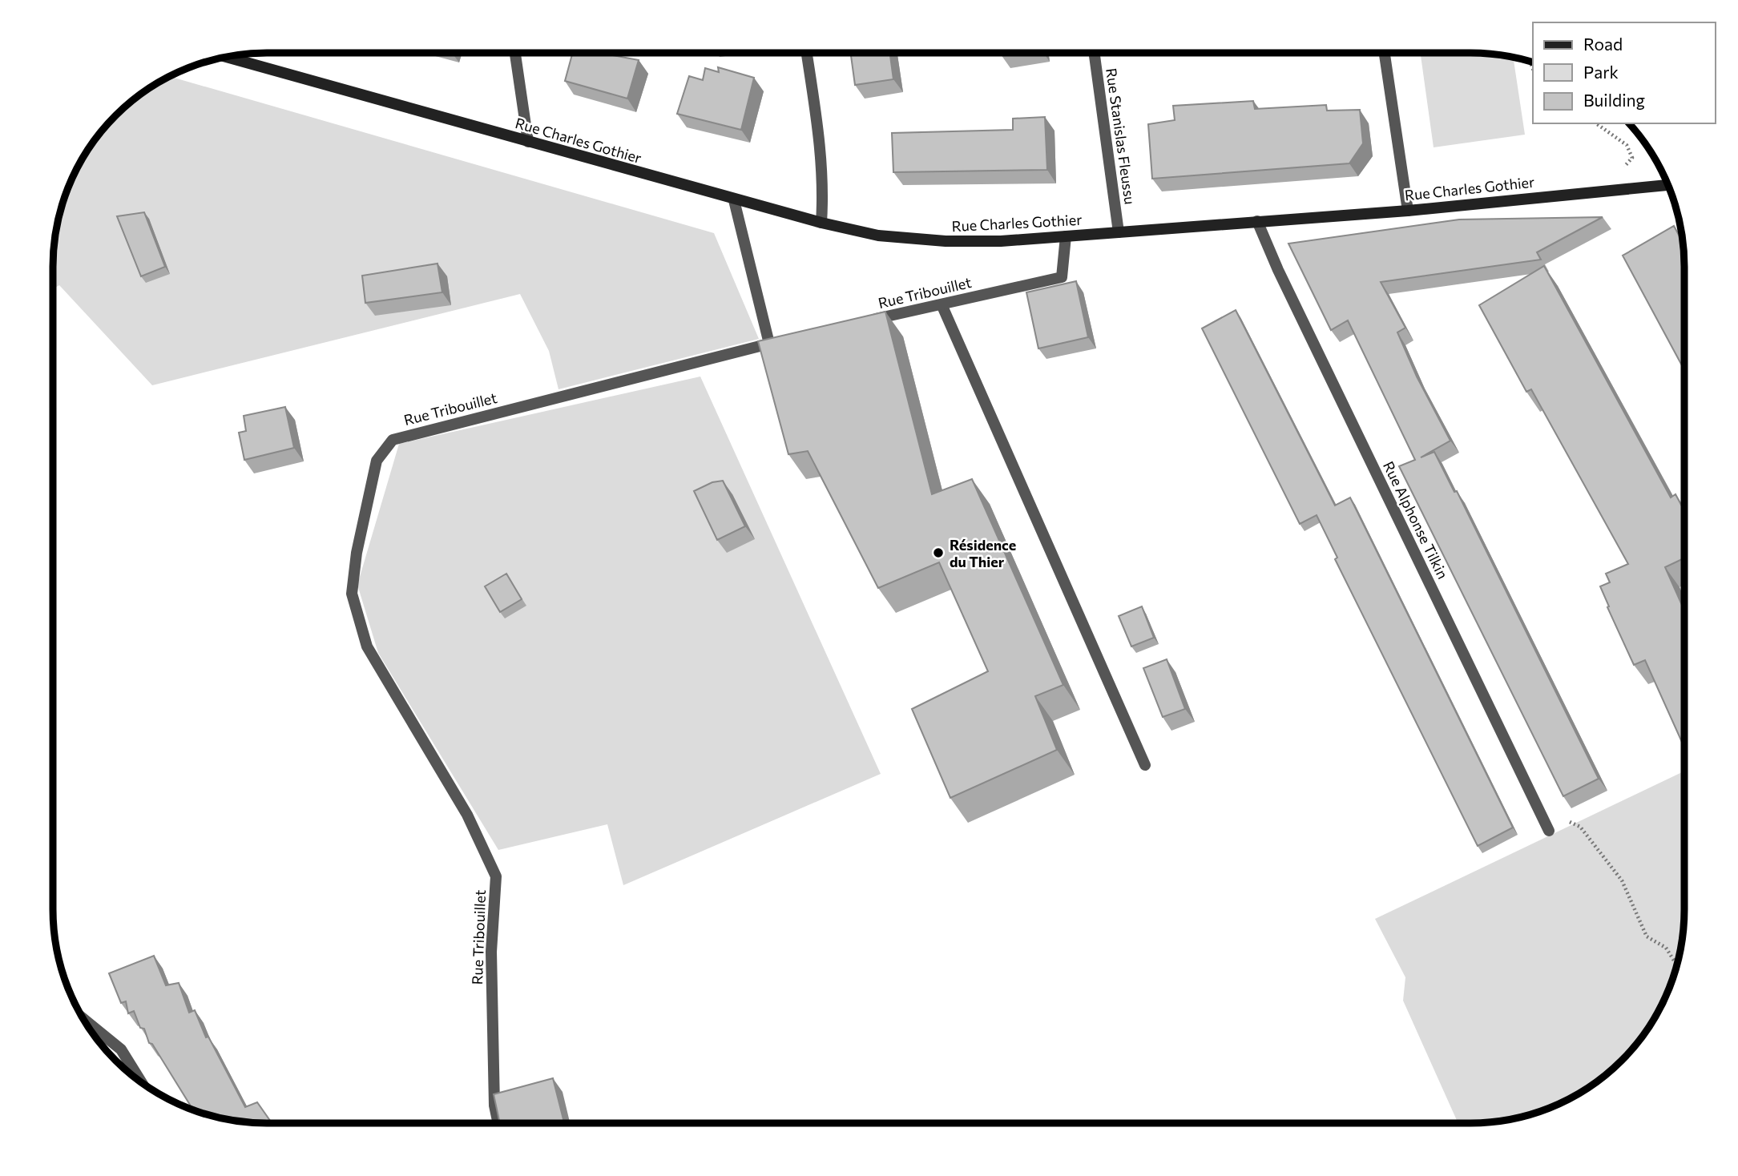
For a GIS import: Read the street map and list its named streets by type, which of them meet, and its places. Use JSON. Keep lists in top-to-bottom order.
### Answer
{
  "streets": {
    "street": [
      "Rue Stanislas Fleussu",
      "Rue Charles Gothier",
      "Rue Tribouillet",
      "Rue Alphonse Tilkin"
    ]
  },
  "crossings": [
    ["Rue Stanislas Fleussu", "Rue Charles Gothier"],
    ["Rue Charles Gothier", "Rue Tribouillet"],
    ["Rue Charles Gothier", "Rue Alphonse Tilkin"]
  ],
  "places": ["Résidence du Thier"],
  "legend": ["Road", "Park", "Building"]
}
